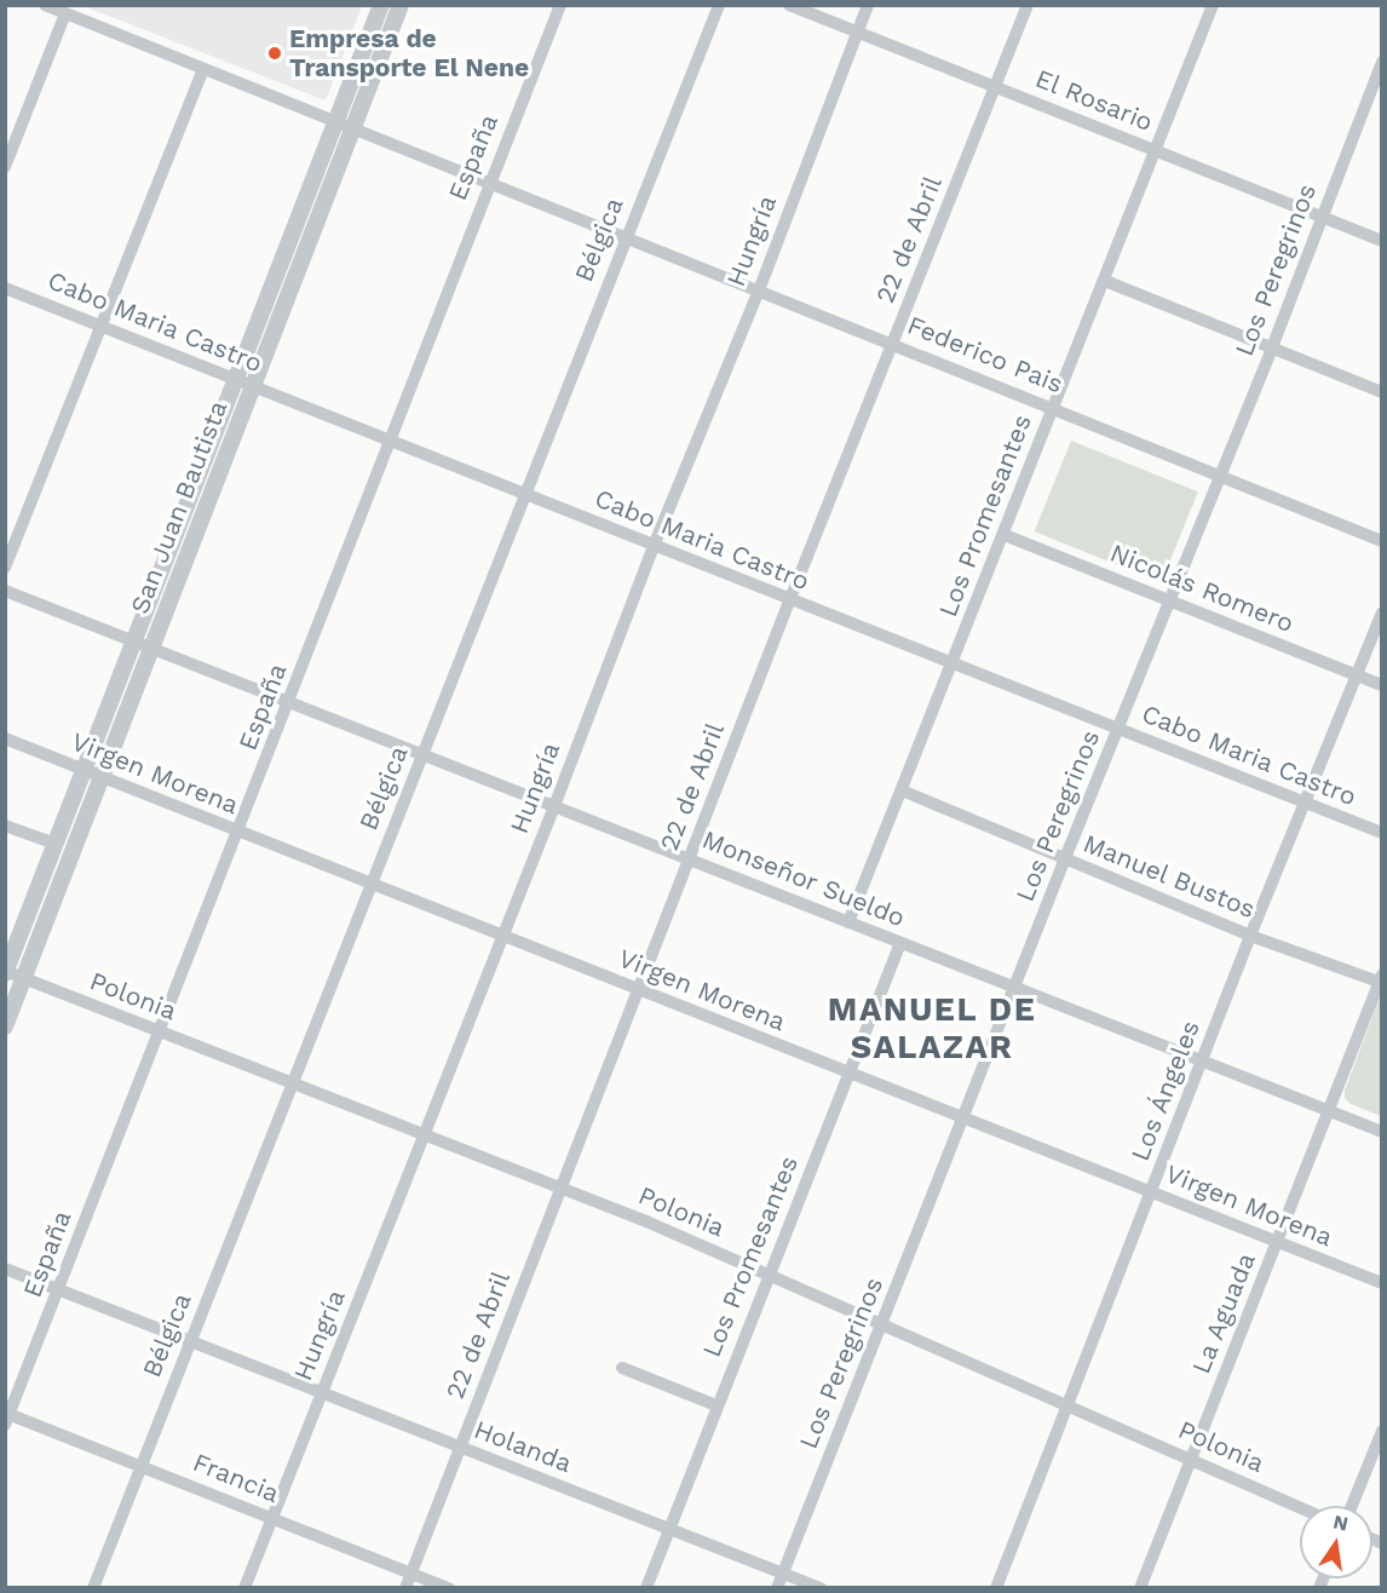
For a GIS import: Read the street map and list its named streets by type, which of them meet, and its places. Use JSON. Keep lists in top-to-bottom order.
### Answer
{
  "streets": {
    "street": [
      "El Rosario",
      "España",
      "Bélgica",
      "22 de Abril",
      "Hungría",
      "Los Peregrinos",
      "Cabo Maria Castro",
      "Federico Pais",
      "San Juan Bautista",
      "Los Promesantes",
      "Nicolás Romero",
      "Virgen Morena",
      "Manuel Bustos",
      "Monseñor Sueldo",
      "Polonia",
      "Los Ángeles",
      "La Aguada",
      "Holanda",
      "Francia"
    ]
  },
  "crossings": [
    ["El Rosario", "22 de Abril"],
    ["El Rosario", "Hungría"],
    ["El Rosario", "Los Peregrinos"],
    ["El Rosario", "Los Promesantes"],
    ["España", "Cabo Maria Castro"],
    ["España", "Federico Pais"],
    ["España", "Virgen Morena"],
    ["España", "Monseñor Sueldo"],
    ["España", "Polonia"],
    ["España", "Holanda"],
    ["España", "Francia"],
    ["Bélgica", "Cabo Maria Castro"],
    ["Bélgica", "Federico Pais"],
    ["Bélgica", "Virgen Morena"],
    ["Bélgica", "Monseñor Sueldo"],
    ["Bélgica", "Polonia"],
    ["Bélgica", "Holanda"],
    ["Bélgica", "Francia"],
    ["22 de Abril", "Cabo Maria Castro"],
    ["22 de Abril", "Federico Pais"],
    ["22 de Abril", "Virgen Morena"],
    ["22 de Abril", "Monseñor Sueldo"],
    ["22 de Abril", "Polonia"],
    ["22 de Abril", "Holanda"],
    ["22 de Abril", "Francia"],
    ["Hungría", "Cabo Maria Castro"],
    ["Hungría", "Federico Pais"],
    ["Hungría", "Virgen Morena"],
    ["Hungría", "Monseñor Sueldo"],
    ["Hungría", "Polonia"],
    ["Hungría", "Holanda"],
    ["Hungría", "Francia"],
    ["Los Peregrinos", "Cabo Maria Castro"],
    ["Los Peregrinos", "Federico Pais"],
    ["Los Peregrinos", "Nicolás Romero"],
    ["Los Peregrinos", "Virgen Morena"],
    ["Los Peregrinos", "Manuel Bustos"],
    ["Los Peregrinos", "Monseñor Sueldo"],
    ["Los Peregrinos", "Polonia"],
    ["Los Peregrinos", "Holanda"],
    ["Cabo Maria Castro", "San Juan Bautista"],
    ["Cabo Maria Castro", "Los Promesantes"],
    ["Cabo Maria Castro", "Los Ángeles"],
    ["Federico Pais", "San Juan Bautista"],
    ["Federico Pais", "Los Promesantes"],
    ["San Juan Bautista", "Virgen Morena"],
    ["San Juan Bautista", "Monseñor Sueldo"],
    ["San Juan Bautista", "Polonia"],
    ["Los Promesantes", "Nicolás Romero"],
    ["Los Promesantes", "Virgen Morena"],
    ["Los Promesantes", "Manuel Bustos"],
    ["Los Promesantes", "Monseñor Sueldo"],
    ["Los Promesantes", "Polonia"],
    ["Los Promesantes", "Holanda"],
    ["Nicolás Romero", "Los Ángeles"],
    ["Virgen Morena", "Los Ángeles"],
    ["Virgen Morena", "La Aguada"],
    ["Manuel Bustos", "Los Ángeles"],
    ["Manuel Bustos", "La Aguada"],
    ["Monseñor Sueldo", "Los Ángeles"],
    ["Monseñor Sueldo", "La Aguada"],
    ["Polonia", "Los Ángeles"],
    ["Polonia", "La Aguada"]
  ],
  "districts": ["MANUEL DE SALAZAR"],
  "places": ["Empresa de Transporte El Nene"],
  "north": "top"
}
